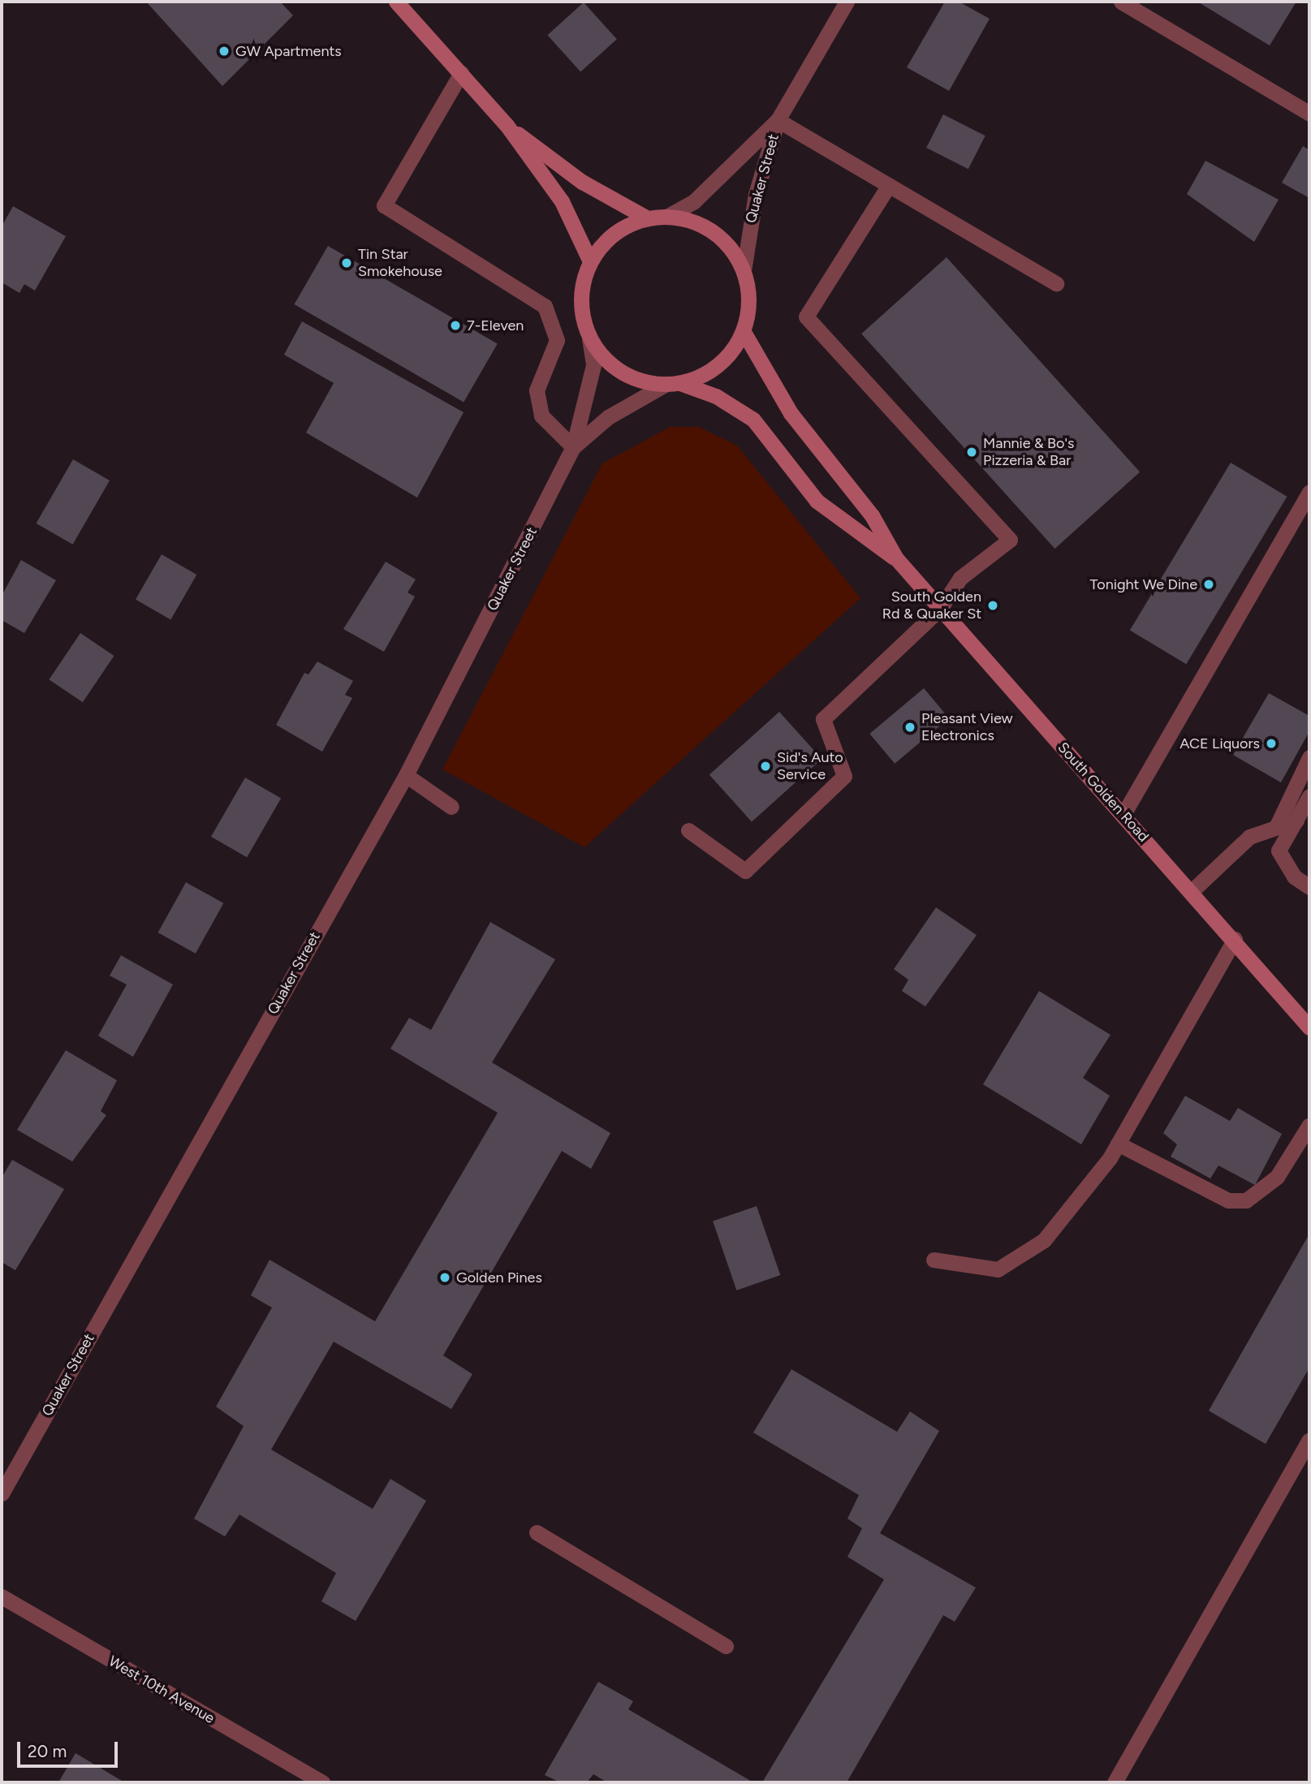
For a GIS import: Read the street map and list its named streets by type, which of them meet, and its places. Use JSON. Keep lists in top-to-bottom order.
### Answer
{
  "streets": {
    "main road": ["South Golden Road"],
    "street": ["Quaker Street", "West 10th Avenue"]
  },
  "crossings": [
    ["Quaker Street", "South Golden Road"]
  ],
  "places": [
    "GW Apartments",
    "Tin Star Smokehouse",
    "7-Eleven",
    "Mannie & Bo's Pizzeria & Bar",
    "Tonight We Dine",
    "South Golden Rd & Quaker St",
    "Pleasant View Electronics",
    "ACE Liquors",
    "Sid's Auto Service",
    "Golden Pines"
  ],
  "scale_bar": "20 m"
}
